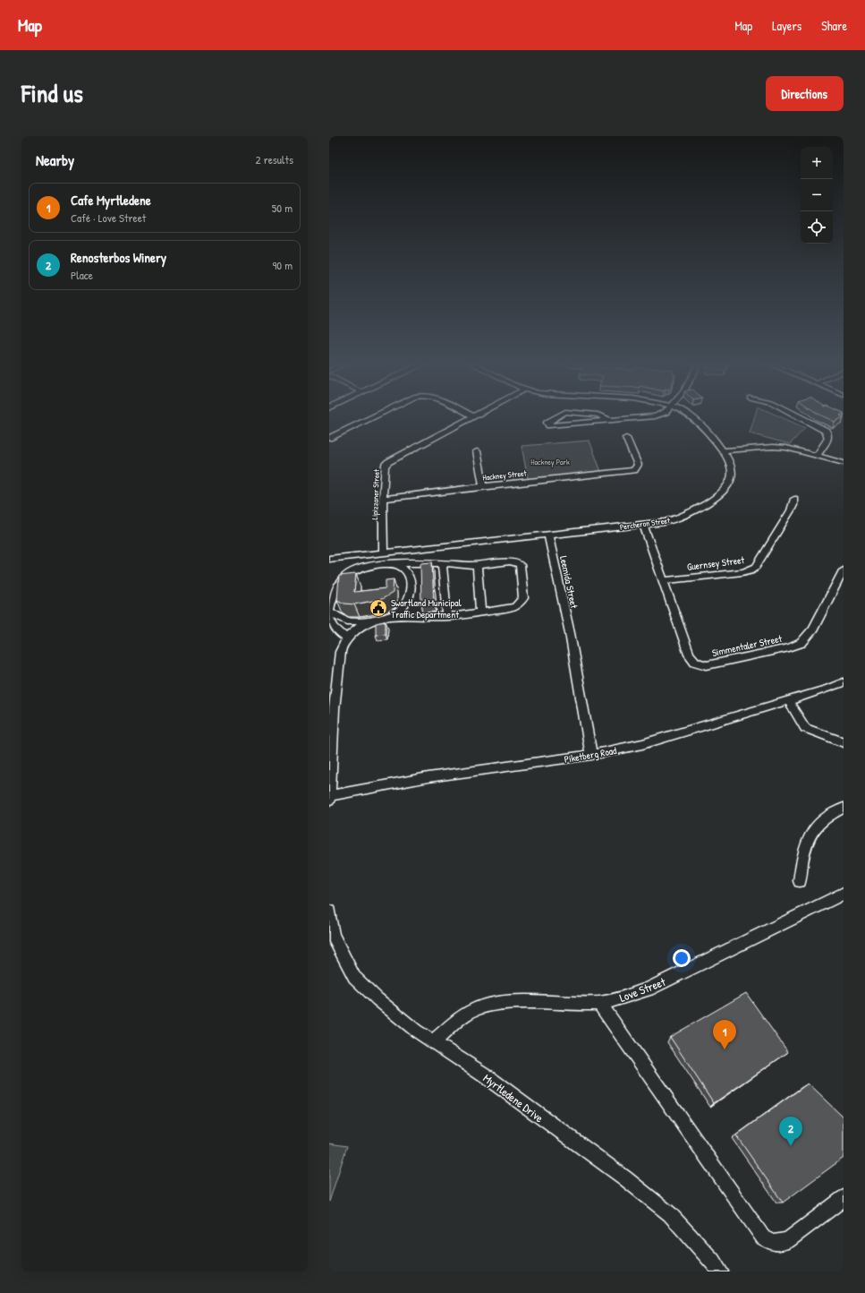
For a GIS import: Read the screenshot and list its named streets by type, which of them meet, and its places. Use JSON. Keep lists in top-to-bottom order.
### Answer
{
  "streets": {
    "street": [
      "Hackney Street",
      "Lipizzaner Street",
      "Percheron Street",
      "Guernsey Street",
      "Leemida Street",
      "Simmentaler Street",
      "Piketberg Road",
      "Love Street",
      "Myrtledene Drive"
    ]
  },
  "crossings": [
    ["Hackney Street", "Lipizzaner Street"],
    ["Lipizzaner Street", "Percheron Street"],
    ["Percheron Street", "Leemida Street"],
    ["Percheron Street", "Simmentaler Street"],
    ["Guernsey Street", "Simmentaler Street"],
    ["Leemida Street", "Piketberg Road"],
    ["Love Street", "Myrtledene Drive"]
  ],
  "parks": ["Hackney Park"],
  "places": {
    "public building": ["Swartland Municipal Traffic Department"]
  },
  "page": {
    "header": "Map",
    "nav": ["Map", "Layers", "Share"],
    "title": "Find us",
    "buttons": "Directions",
    "heading": ["Nearby", "2 results"],
    "map_buttons": ["+", "−"],
    "list": [
      {
        "mark": "1",
        "name": "Cafe Myrtledene",
        "note": "Café · Love Street",
        "value": "50 m"
      },
      {
        "mark": "2",
        "name": "Renosterbos Winery",
        "note": "Place",
        "value": "90 m"
      }
    ],
    "pins": ["1", "2"]
  }
}
